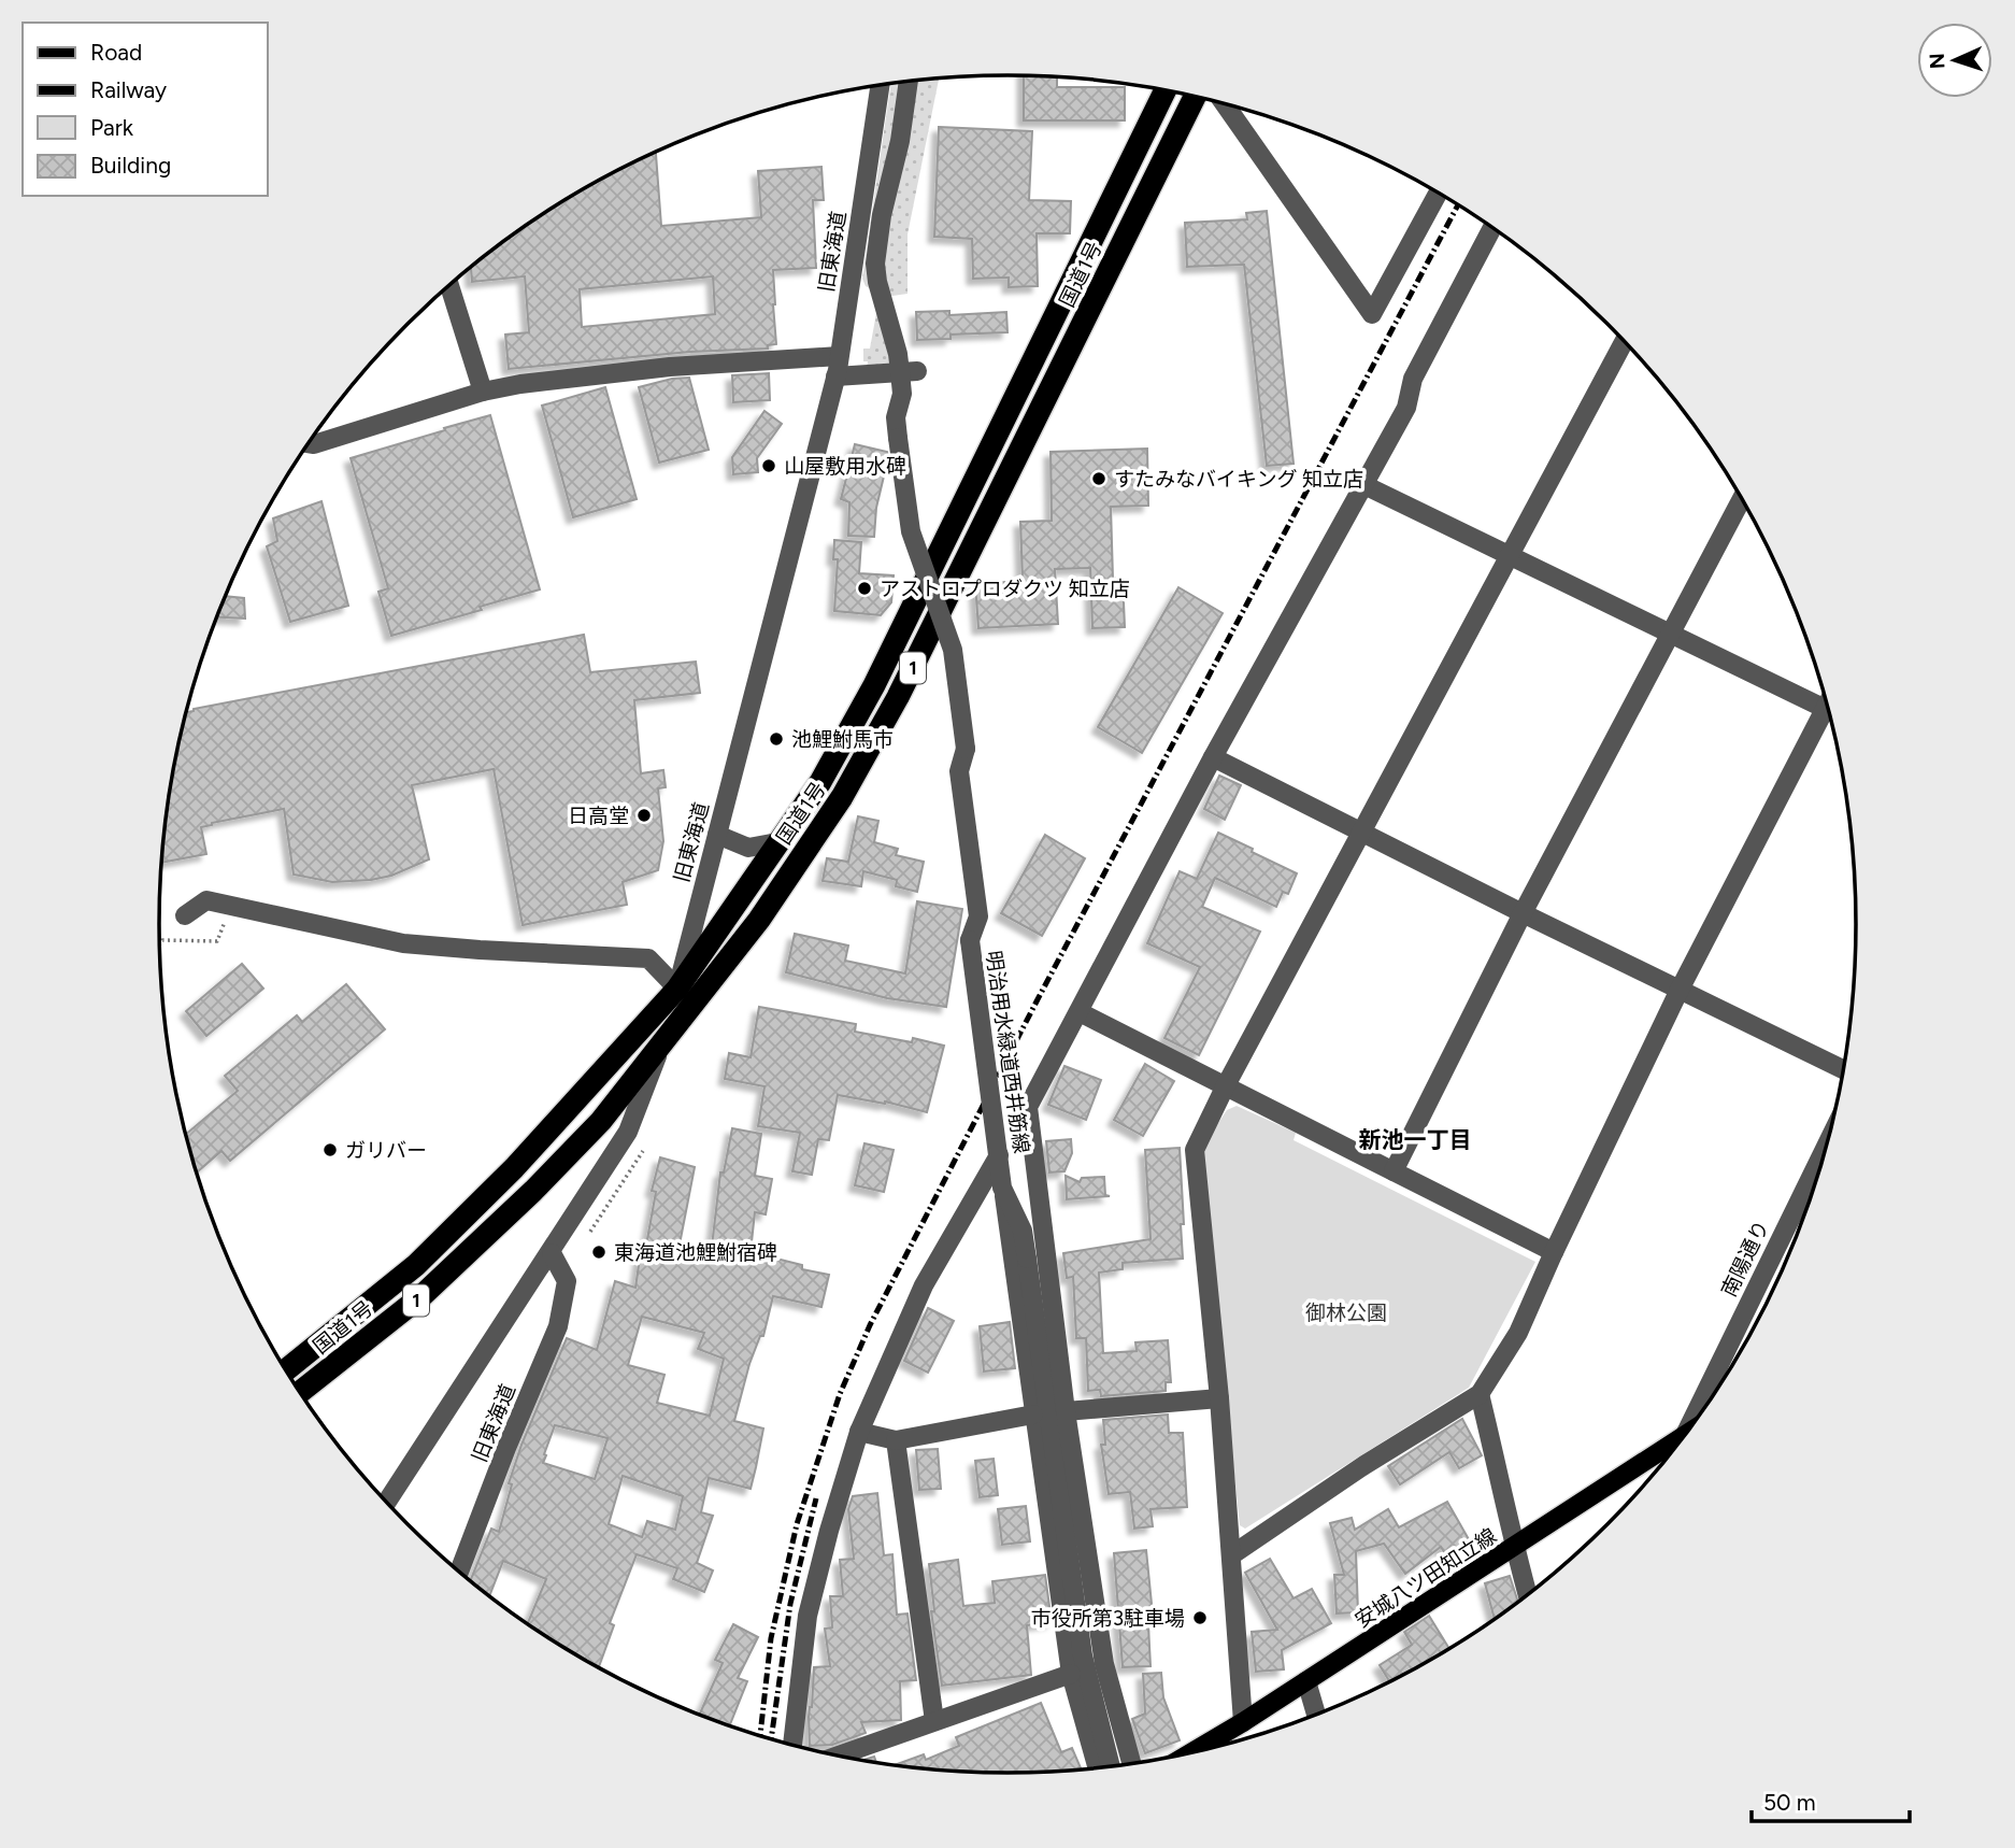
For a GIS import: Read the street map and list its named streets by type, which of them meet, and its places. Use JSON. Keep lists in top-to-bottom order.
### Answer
{
  "streets": {
    "highway": ["国道1号", "1"],
    "main road": ["安城八ツ田知立線"],
    "street": ["旧東海道", "明治用水緑道西井筋線", "南陽通り"]
  },
  "crossings": [
    ["旧東海道", "国道1号"]
  ],
  "districts": ["新池一丁目"],
  "parks": ["御林公園"],
  "places": [
    "山屋敷用水碑",
    "すたみなバイキング 知立店",
    "アストロプロダクツ 知立店",
    "池鯉鮒馬市",
    "日高堂",
    "ガリバー",
    "東海道池鯉鮒宿碑",
    "市役所第3駐車場"
  ],
  "legend": [
    "Road",
    "Railway",
    "Park",
    "Building"
  ],
  "scale_bar": "50 m",
  "north": "left"
}
